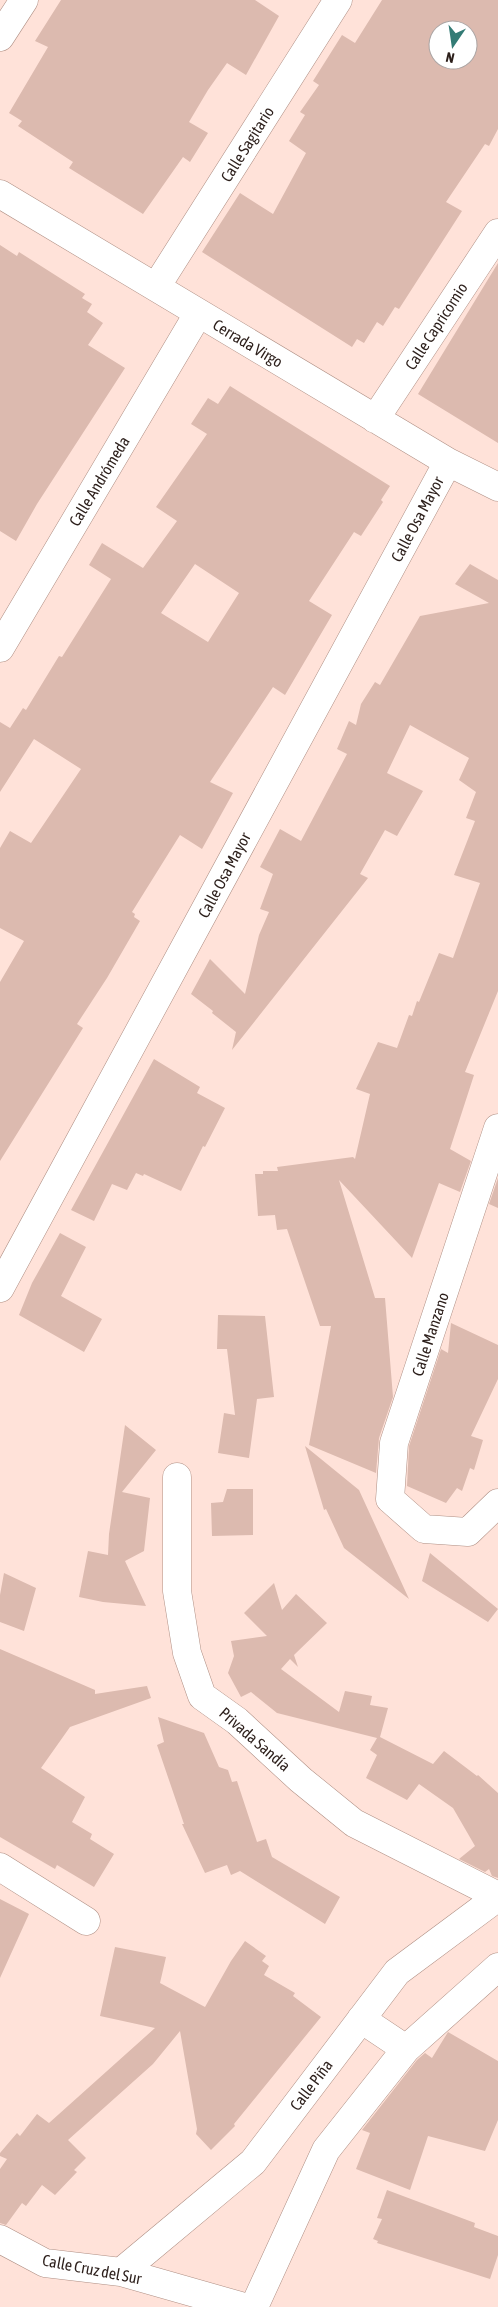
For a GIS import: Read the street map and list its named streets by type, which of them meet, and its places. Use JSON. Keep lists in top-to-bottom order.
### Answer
{
  "streets": {
    "street": [
      "Calle Sagitario",
      "Calle Capricornio",
      "Cerrada Virgo",
      "Calle Andrómeda",
      "Calle Osa Mayor",
      "Calle Manzano",
      "Privada Sandía",
      "Calle Piña",
      "Calle Cruz del Sur"
    ]
  },
  "crossings": [
    ["Calle Sagitario", "Cerrada Virgo"],
    ["Calle Capricornio", "Cerrada Virgo"],
    ["Cerrada Virgo", "Calle Andrómeda"],
    ["Cerrada Virgo", "Calle Osa Mayor"],
    ["Privada Sandía", "Calle Piña"],
    ["Calle Piña", "Calle Cruz del Sur"]
  ],
  "north": "bottom"
}
